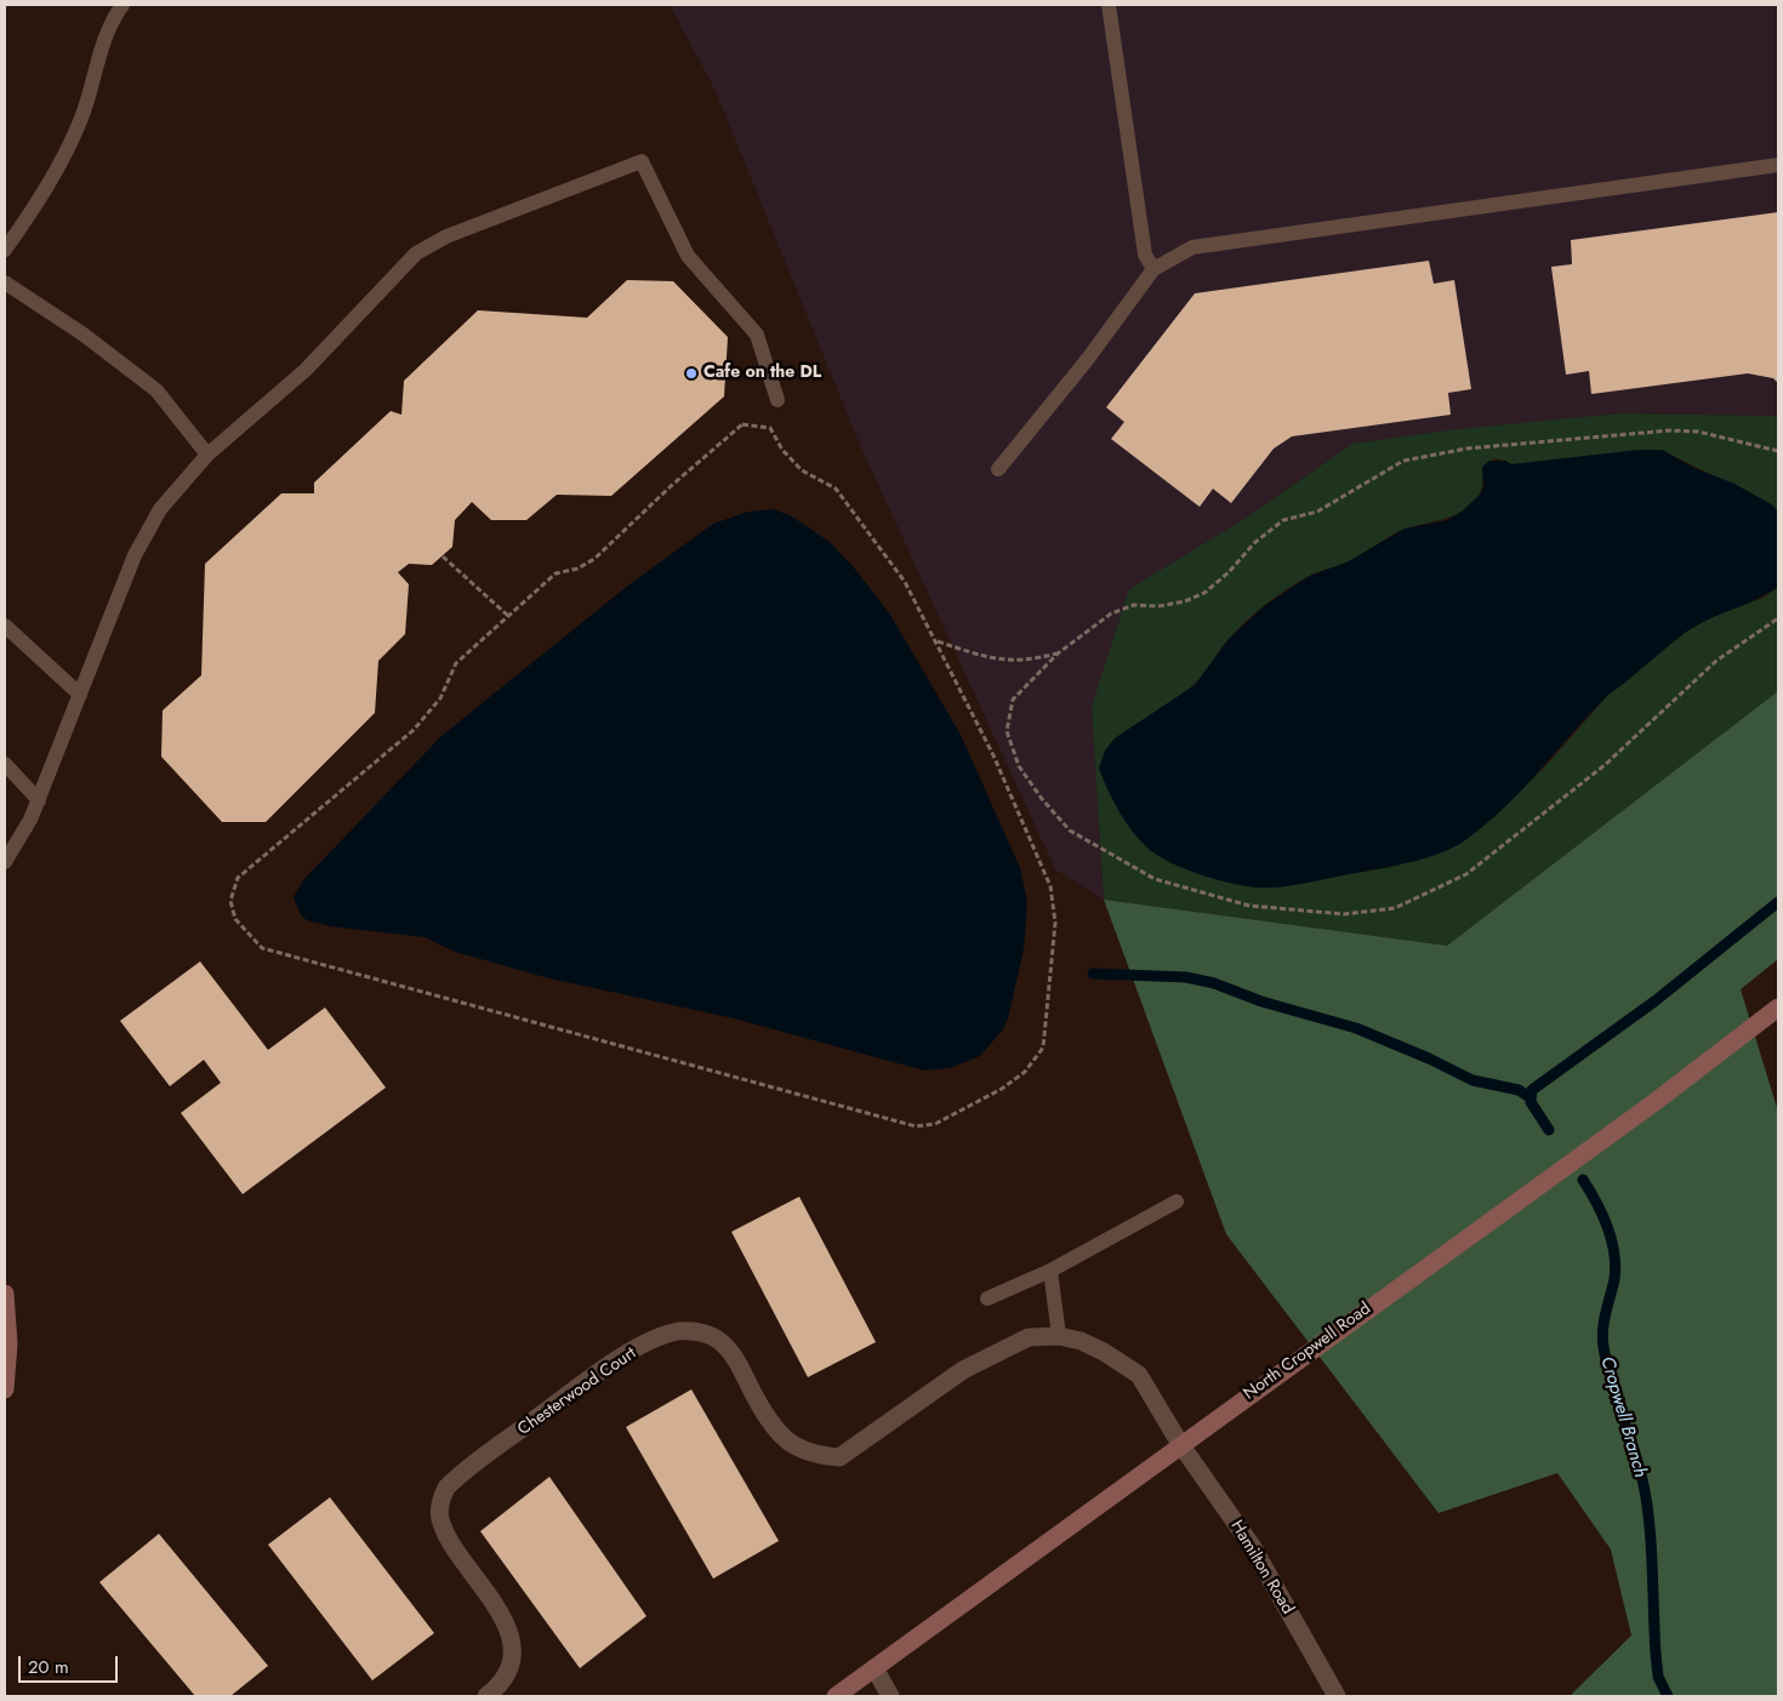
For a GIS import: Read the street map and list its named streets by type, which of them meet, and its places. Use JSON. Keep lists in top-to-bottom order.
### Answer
{
  "streets": {
    "street": ["North Cropwell Road", "Chesterwood Court", "Hamilton Road"]
  },
  "crossings": [
    ["North Cropwell Road", "Chesterwood Court"],
    ["North Cropwell Road", "Hamilton Road"],
    ["Chesterwood Court", "Hamilton Road"]
  ],
  "water": ["Cropwell Branch"],
  "places": ["Cafe on the DL"],
  "scale_bar": "20 m"
}
